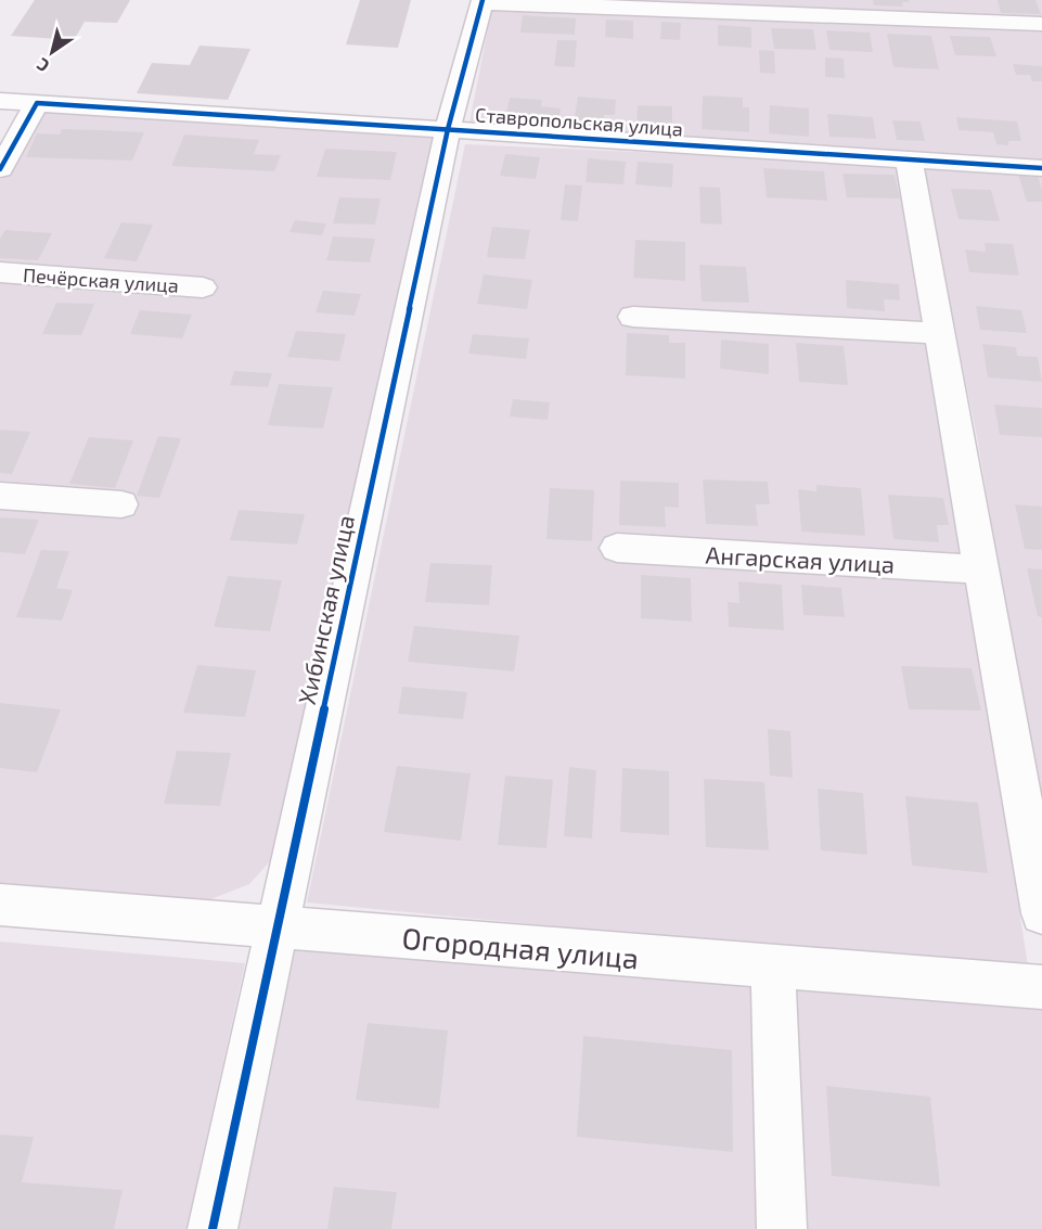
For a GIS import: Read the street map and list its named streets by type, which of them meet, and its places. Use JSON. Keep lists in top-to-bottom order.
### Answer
{
  "streets": {
    "street": [
      "Ставропольская улица",
      "Печёрская улица",
      "Ангарская улица",
      "Хибинская улица",
      "Огородная улица"
    ]
  },
  "crossings": [
    ["Ставропольская улица", "Хибинская улица"],
    ["Хибинская улица", "Огородная улица"]
  ],
  "north": "bottom left"
}
